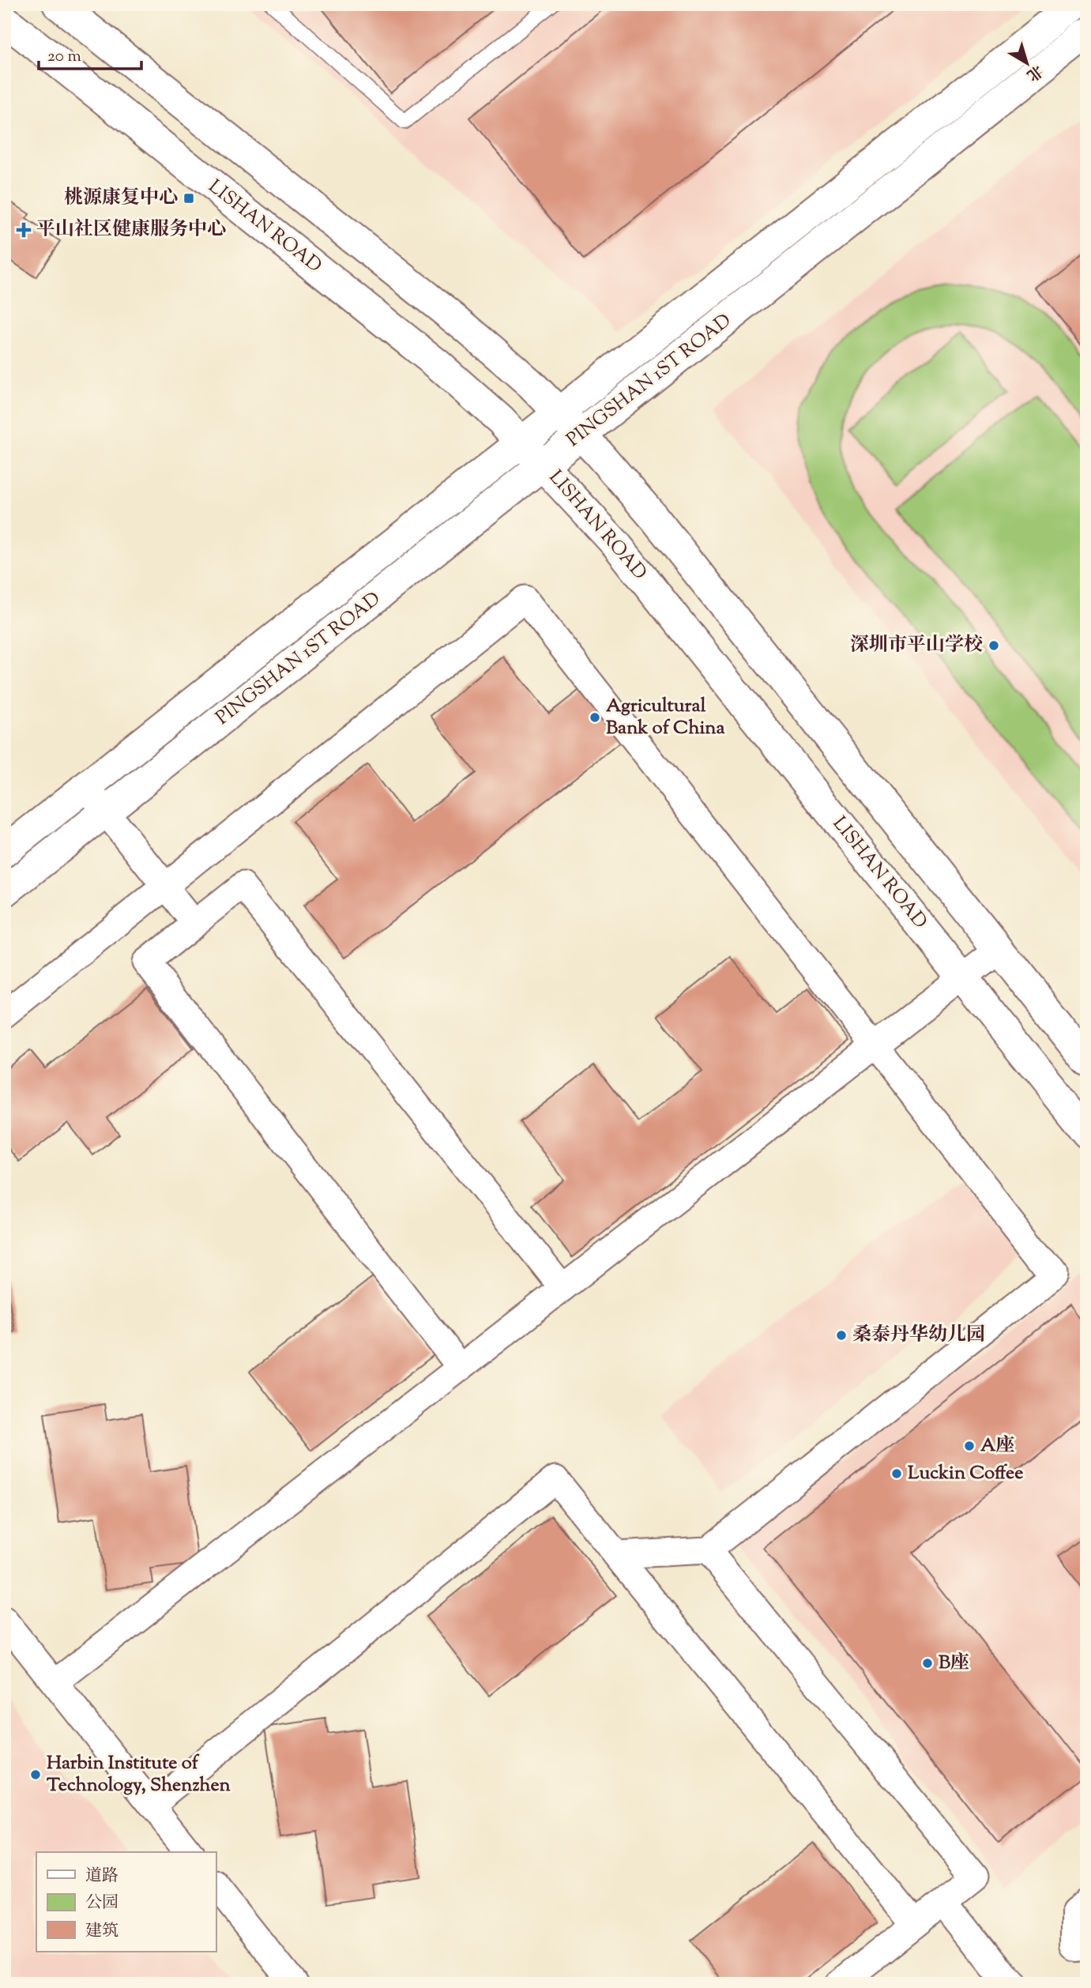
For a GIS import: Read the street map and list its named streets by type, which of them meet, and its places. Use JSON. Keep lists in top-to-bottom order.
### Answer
{
  "streets": {
    "street": ["LISHAN ROAD", "PINGSHAN 1ST ROAD"]
  },
  "crossings": [
    ["LISHAN ROAD", "PINGSHAN 1ST ROAD"]
  ],
  "places": {
    "transit": ["桃源康复中心"],
    "health": ["平山社区健康服务中心"],
    "other": [
      "深圳市平山学校",
      "Agricultural Bank of China",
      "桑泰丹华幼儿园",
      "A座",
      "Luckin Coffee",
      "B座",
      "Harbin Institute of Technology, Shenzhen"
    ]
  },
  "legend": ["道路", "公园", "建筑"],
  "scale_bar": "20 m",
  "north": "bottom right"
}
